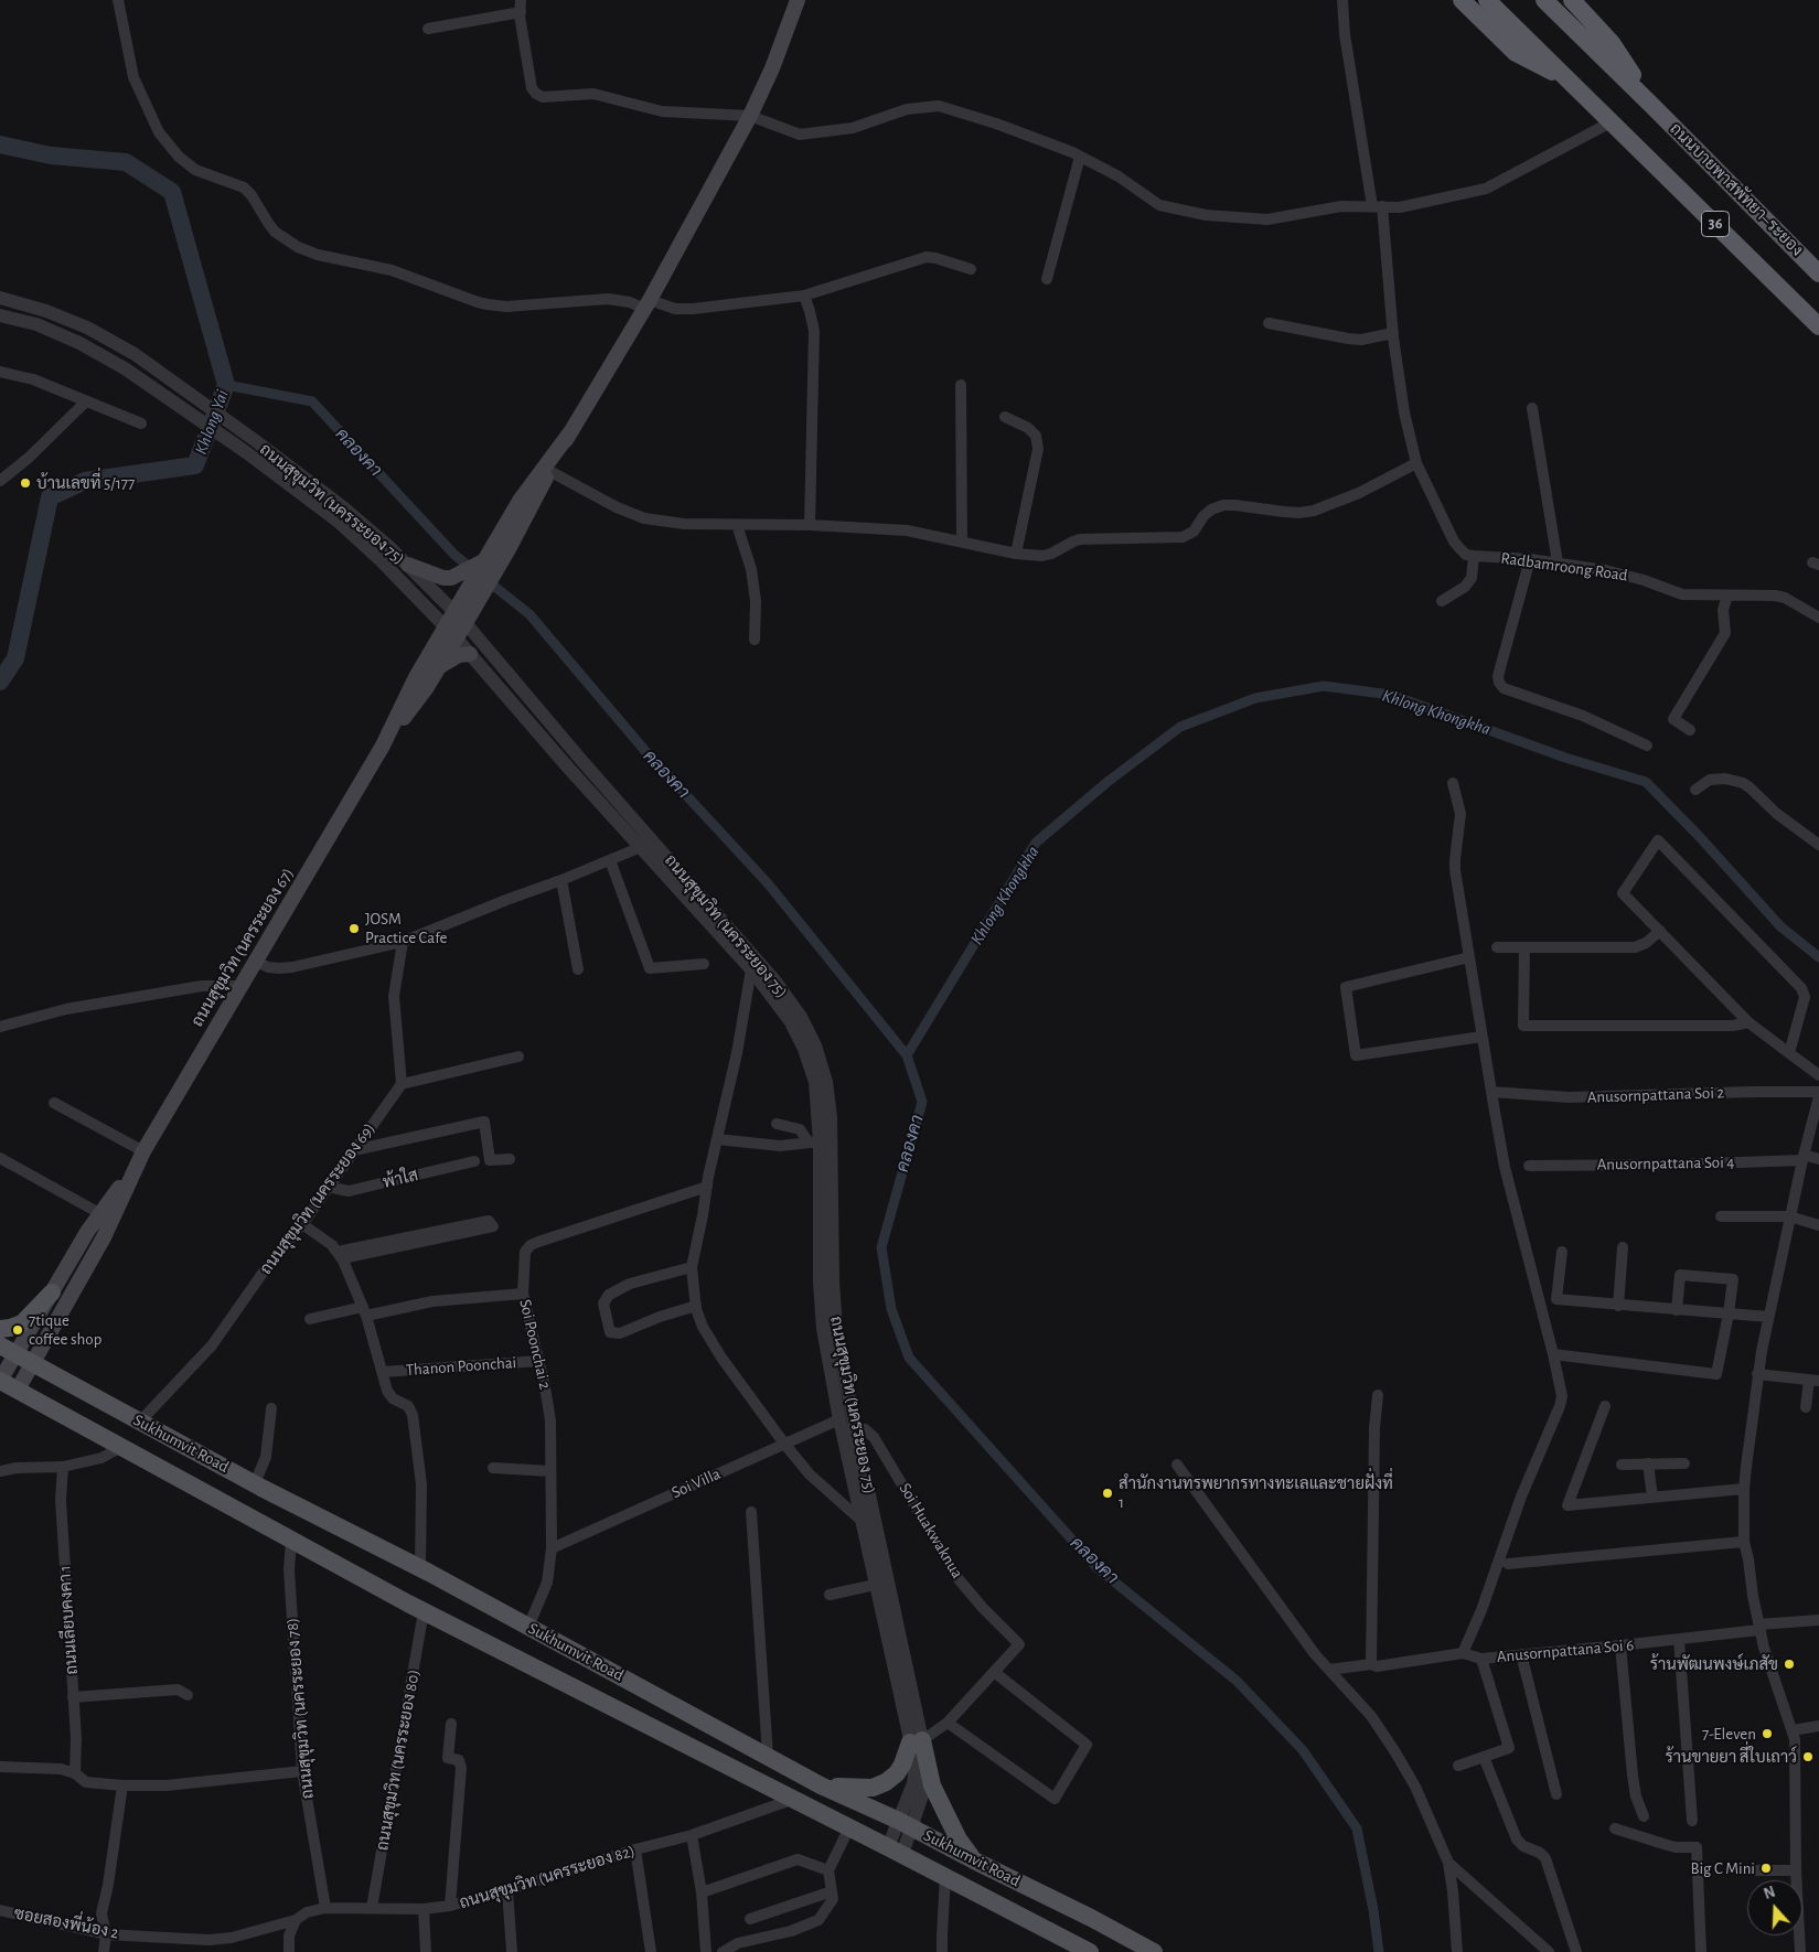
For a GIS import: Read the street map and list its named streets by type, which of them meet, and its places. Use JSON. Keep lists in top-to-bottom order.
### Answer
{
  "streets": {
    "highway": ["ถนนบายพาสพัทยา–ระยอง", "36"],
    "main road": ["ถนนสุขุมวิท (นครระยอง 67)", "Sukhumvit Road"],
    "street": [
      "ถนนสุขุมวิท (นครระยอง 75)",
      "Radbamroong Road",
      "Anusornpattana Soi 2",
      "Anusornpattana Soi 4",
      "พ้าใส",
      "ถนนสุขุมวิท (นครระยอง 69)",
      "Soi Poonchai 2",
      "Thanon Poonchai",
      "Soi Villa",
      "Soi Huakwaknua",
      "ถนนเลียบคงคา 1",
      "Anusornpattana Soi 6",
      "ถนนสุขุมวิท (นครระยอง 78)",
      "ถนนสุขุมวิท (นครระยอง 80)",
      "ถนนสุขุมวิท (นครระยอง 82)",
      "ซอยสองพี่น้อง 2"
    ]
  },
  "crossings": [
    ["ถนนสุขุมวิท (นครระยอง 75)", "ถนนสุขุมวิท (นครระยอง 67)"],
    ["ถนนสุขุมวิท (นครระยอง 75)", "Sukhumvit Road"],
    ["ถนนสุขุมวิท (นครระยอง 75)", "Soi Villa"],
    ["ถนนสุขุมวิท (นครระยอง 75)", "Soi Huakwaknua"],
    ["ถนนสุขุมวิท (นครระยอง 67)", "Sukhumvit Road"],
    ["พ้าใส", "ถนนสุขุมวิท (นครระยอง 69)"],
    ["ถนนสุขุมวิท (นครระยอง 69)", "Sukhumvit Road"],
    ["Soi Poonchai 2", "Thanon Poonchai"],
    ["Soi Poonchai 2", "Sukhumvit Road"],
    ["Soi Poonchai 2", "Soi Villa"],
    ["Sukhumvit Road", "ถนนสุขุมวิท (นครระยอง 78)"],
    ["Sukhumvit Road", "ถนนสุขุมวิท (นครระยอง 80)"],
    ["Sukhumvit Road", "ถนนสุขุมวิท (นครระยอง 82)"],
    ["Soi Villa", "Soi Huakwaknua"],
    ["ถนนสุขุมวิท (นครระยอง 78)", "ถนนสุขุมวิท (นครระยอง 82)"],
    ["ถนนสุขุมวิท (นครระยอง 80)", "ถนนสุขุมวิท (นครระยอง 82)"],
    ["ถนนสุขุมวิท (นครระยอง 82)", "ซอยสองพี่น้อง 2"]
  ],
  "water": ["Khlong Yai", "คลองคา", "Khlong Khongkha"],
  "places": [
    "บ้านเลขที่ 5/177",
    "JOSM Practice Cafe",
    "7tique coffee shop",
    "สำนักงานทรพยากรทางทะเลและชายฝั่งที่ 1",
    "ร้านพัฒนพงษ์เภสัข",
    "7-Eleven",
    "ร้านขายยา สี่ใบเถาว์",
    "Big C Mini"
  ],
  "north": "top"
}
